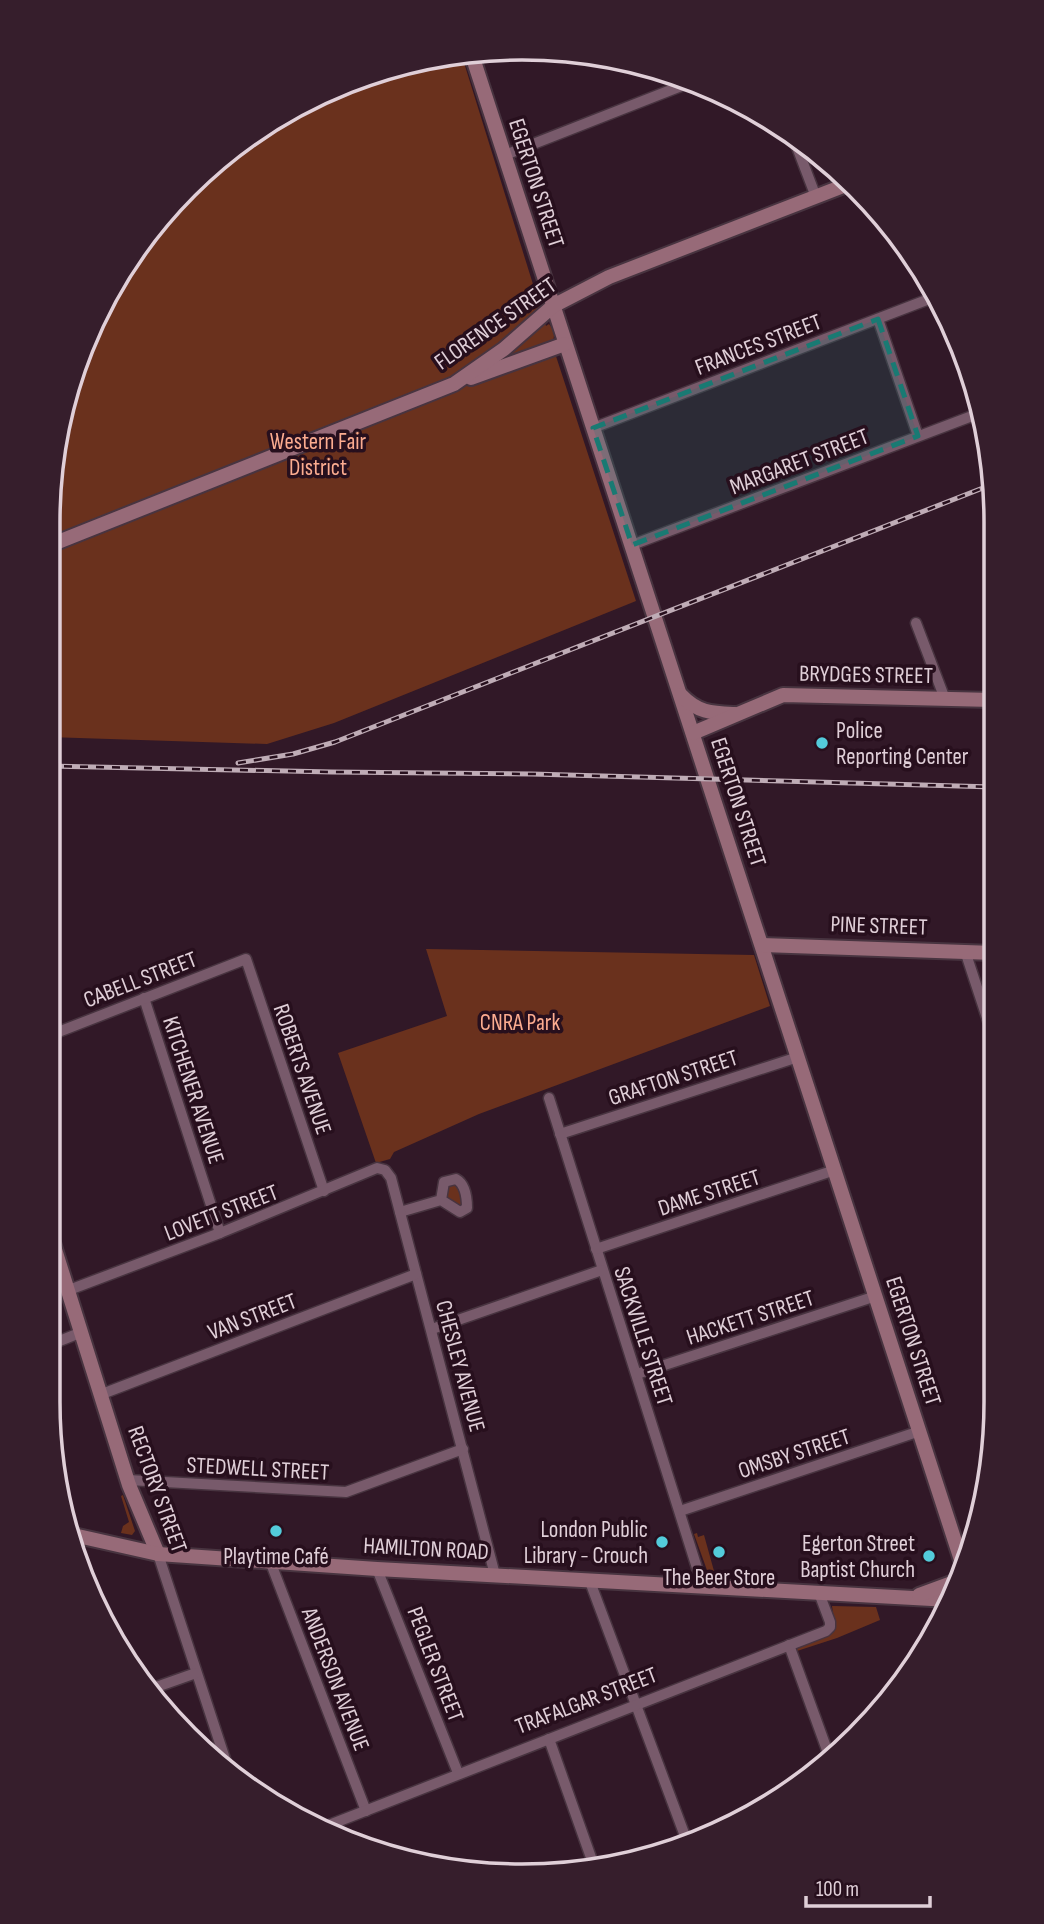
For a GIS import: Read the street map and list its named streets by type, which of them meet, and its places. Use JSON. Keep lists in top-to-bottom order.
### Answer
{
  "streets": {
    "street": [
      "EGERTON STREET",
      "FLORENCE STREET",
      "FRANCES STREET",
      "MARGARET STREET",
      "BRYDGES STREET",
      "PINE STREET",
      "CABELL STREET",
      "ROBERTS AVENUE",
      "GRAFTON STREET",
      "KITCHENER AVENUE",
      "DAME STREET",
      "LOVETT STREET",
      "VAN STREET",
      "HACKETT STREET",
      "SACKVILLE STREET",
      "CHESLEY AVENUE",
      "OMSBY STREET",
      "STEDWELL STREET",
      "RECTORY STREET",
      "HAMILTON ROAD",
      "PEGLER STREET",
      "ANDERSON AVENUE",
      "TRAFALGAR STREET"
    ]
  },
  "crossings": [
    ["EGERTON STREET", "FLORENCE STREET"],
    ["EGERTON STREET", "FRANCES STREET"],
    ["EGERTON STREET", "MARGARET STREET"],
    ["EGERTON STREET", "BRYDGES STREET"],
    ["EGERTON STREET", "PINE STREET"],
    ["EGERTON STREET", "GRAFTON STREET"],
    ["EGERTON STREET", "DAME STREET"],
    ["EGERTON STREET", "HACKETT STREET"],
    ["EGERTON STREET", "OMSBY STREET"],
    ["CABELL STREET", "ROBERTS AVENUE"],
    ["CABELL STREET", "KITCHENER AVENUE"],
    ["ROBERTS AVENUE", "LOVETT STREET"],
    ["GRAFTON STREET", "SACKVILLE STREET"],
    ["KITCHENER AVENUE", "LOVETT STREET"],
    ["DAME STREET", "SACKVILLE STREET"],
    ["LOVETT STREET", "CHESLEY AVENUE"],
    ["LOVETT STREET", "RECTORY STREET"],
    ["VAN STREET", "CHESLEY AVENUE"],
    ["VAN STREET", "RECTORY STREET"],
    ["HACKETT STREET", "SACKVILLE STREET"],
    ["SACKVILLE STREET", "OMSBY STREET"],
    ["SACKVILLE STREET", "HAMILTON ROAD"],
    ["CHESLEY AVENUE", "STEDWELL STREET"],
    ["CHESLEY AVENUE", "HAMILTON ROAD"],
    ["STEDWELL STREET", "RECTORY STREET"],
    ["RECTORY STREET", "HAMILTON ROAD"],
    ["HAMILTON ROAD", "PEGLER STREET"],
    ["HAMILTON ROAD", "ANDERSON AVENUE"],
    ["HAMILTON ROAD", "TRAFALGAR STREET"],
    ["PEGLER STREET", "TRAFALGAR STREET"],
    ["ANDERSON AVENUE", "TRAFALGAR STREET"]
  ],
  "parks": ["Western Fair District", "CNRA Park"],
  "places": [
    "Police Reporting Center",
    "Playtime Café",
    "London Public Library - Crouch",
    "The Beer Store",
    "Egerton Street Baptist Church"
  ],
  "scale_bar": "100 m"
}
